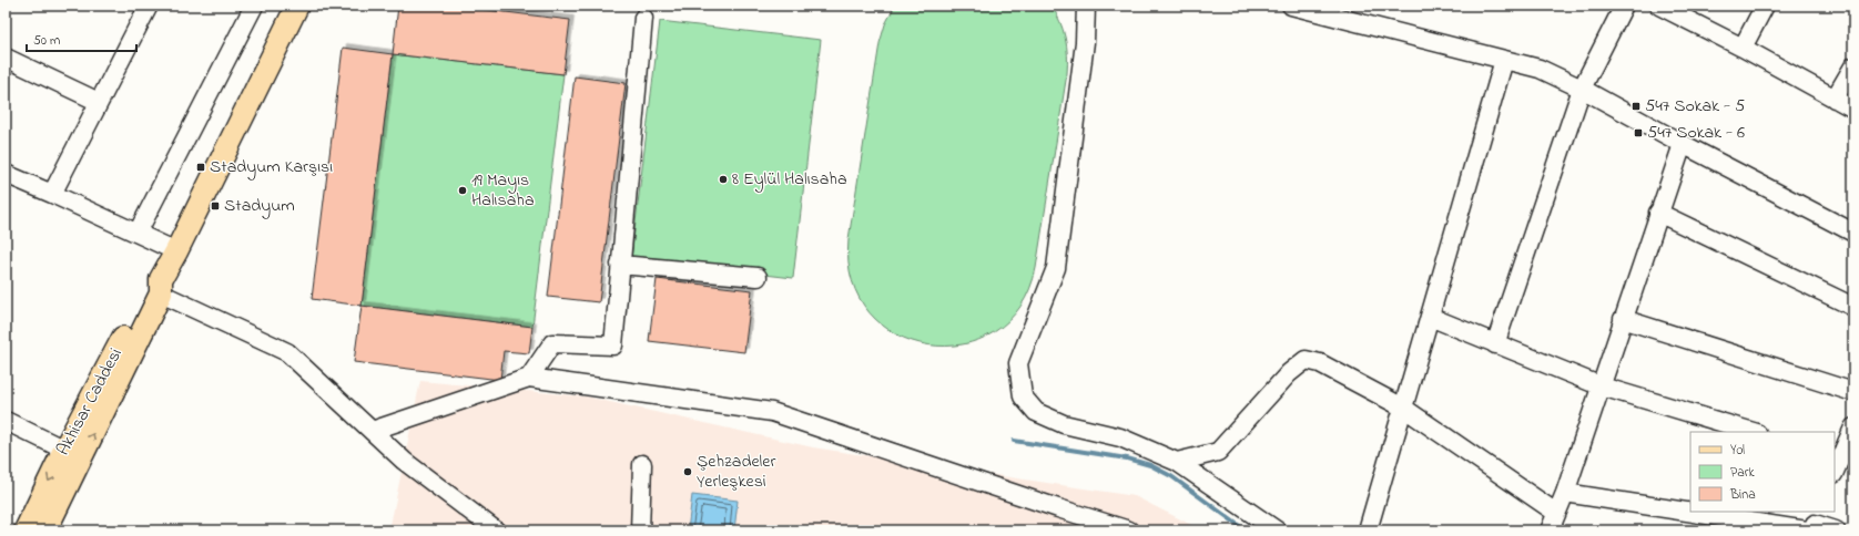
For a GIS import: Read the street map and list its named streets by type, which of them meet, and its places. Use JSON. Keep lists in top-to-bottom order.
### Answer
{
  "streets": {
    "main road": ["Akhisar Caddesi"]
  },
  "places": {
    "transit": [
      "547 Sokak - 5",
      "547 Sokak - 6",
      "Stadyum Karşısı",
      "Stadyum"
    ],
    "other": ["8 Eylül Halısaha", "19 Mayıs Halısaha", "Şehzadeler Yerleşkesi"]
  },
  "legend": ["Yol", "Park", "Bina"],
  "scale_bar": "50 m"
}
